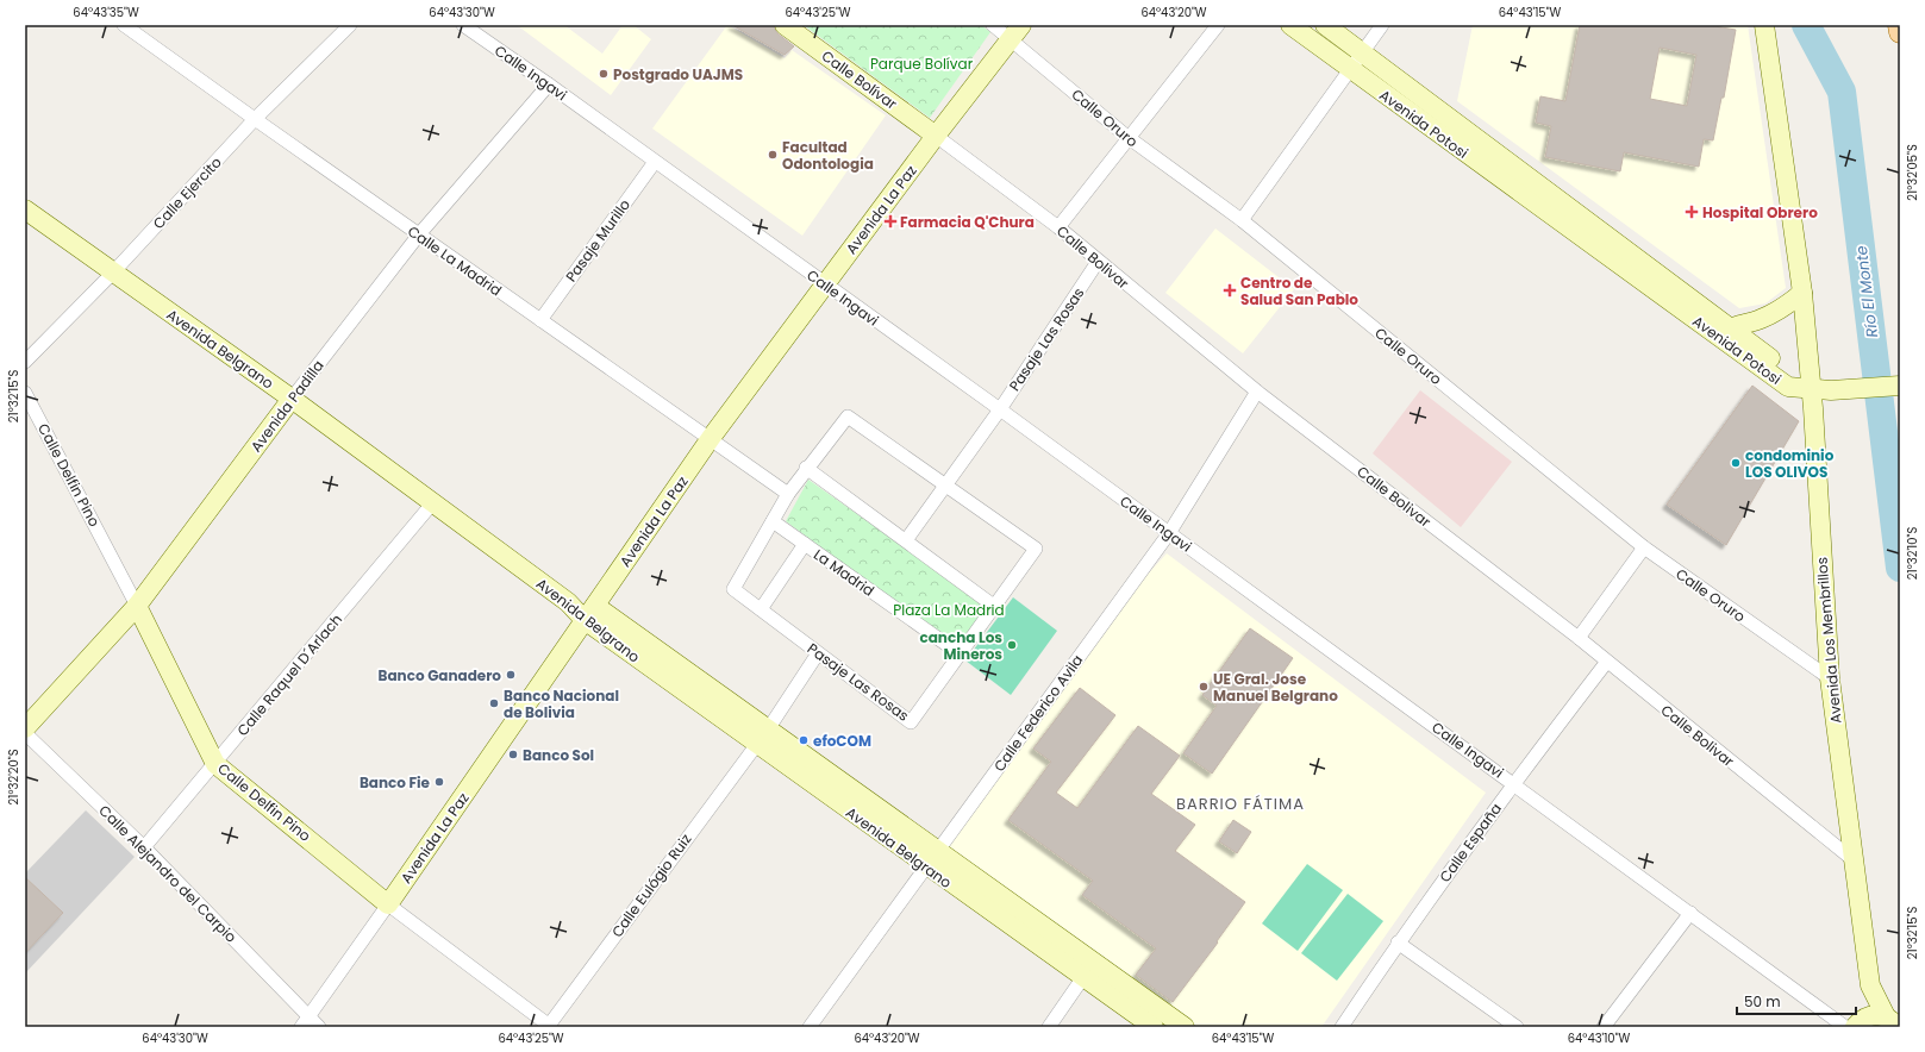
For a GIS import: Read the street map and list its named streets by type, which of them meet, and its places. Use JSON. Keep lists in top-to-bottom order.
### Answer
{
  "streets": {
    "street": [
      "Calle Ingavi",
      "Calle Bolívar",
      "Calle Oruro",
      "Avenida Potosi",
      "Calle Ejercito",
      "Avenida La Paz",
      "Pasaje Murillo",
      "Calle Bolivar",
      "Calle La Madrid",
      "Pasaje Las Rosas",
      "Avenida Belgrano",
      "Avenida Padilla",
      "Calle Delfin Pino",
      "La Madrid",
      "Avenida Los Membrillos",
      "Calle Raquel D´Arlach",
      "Calle Federico Avila",
      "Calle España",
      "Calle Alejandro del Carpio",
      "Calle Eulógio Ruiz"
    ]
  },
  "crossings": [
    ["Calle Ingavi", "Avenida La Paz"],
    ["Calle Ingavi", "Pasaje Murillo"],
    ["Calle Ingavi", "Pasaje Las Rosas"],
    ["Calle Ingavi", "Avenida Padilla"],
    ["Calle Ingavi", "Calle Federico Avila"],
    ["Calle Ingavi", "Calle España"],
    ["Calle Bolívar", "Avenida La Paz"],
    ["Calle Bolívar", "Calle Bolivar"],
    ["Calle Oruro", "Avenida La Paz"],
    ["Calle Oruro", "Avenida Los Membrillos"],
    ["Avenida Potosi", "Avenida Los Membrillos"],
    ["Calle Ejercito", "Calle La Madrid"],
    ["Calle Ejercito", "Avenida Belgrano"],
    ["Avenida La Paz", "Calle Bolivar"],
    ["Avenida La Paz", "Calle La Madrid"],
    ["Avenida La Paz", "Avenida Belgrano"],
    ["Avenida La Paz", "Calle Delfin Pino"],
    ["Avenida La Paz", "Calle Alejandro del Carpio"],
    ["Pasaje Murillo", "Calle La Madrid"],
    ["Calle Bolivar", "Pasaje Las Rosas"],
    ["Calle Bolivar", "Avenida Los Membrillos"],
    ["Calle Bolivar", "Calle Federico Avila"],
    ["Calle Bolivar", "Calle España"],
    ["Calle La Madrid", "Pasaje Las Rosas"],
    ["Calle La Madrid", "Avenida Padilla"],
    ["Pasaje Las Rosas", "La Madrid"],
    ["Avenida Belgrano", "Avenida Padilla"],
    ["Avenida Belgrano", "Calle Raquel D´Arlach"],
    ["Avenida Belgrano", "Calle Federico Avila"],
    ["Avenida Belgrano", "Calle Eulógio Ruiz"],
    ["Avenida Padilla", "Calle Delfin Pino"],
    ["Calle Delfin Pino", "Calle Raquel D´Arlach"],
    ["Calle Delfin Pino", "Calle Eulógio Ruiz"],
    ["Calle Raquel D´Arlach", "Calle Alejandro del Carpio"]
  ],
  "districts": ["BARRIO FÁTIMA"],
  "water": ["Río El Monte"],
  "parks": ["Parque Bolívar", "Plaza La Madrid"],
  "places": {
    "other": [
      "Postgrado UAJMS",
      "Facultad Odontologia",
      "condominio LOS OLIVOS",
      "cancha Los Mineros",
      "Banco Ganadero",
      "UE Gral. Jose Manuel Belgrano",
      "Banco Nacional de Bolivia",
      "efoCOM",
      "Banco Sol",
      "Banco Fie"
    ],
    "health": ["Hospital Obrero", "Farmacia Q'Chura", "Centro de Salud San Pablo"]
  },
  "scale_bar": "50 m",
  "coordinates": [
    "64°43'35\"W",
    "64°43'30\"W",
    "64°43'25\"W",
    "64°43'20\"W",
    "64°43'15\"W",
    "21°32'05\"S",
    "21°32'15\"S",
    "21°32'10\"S",
    "21°32'20\"S",
    "64°43'10\"W"
  ]
}
